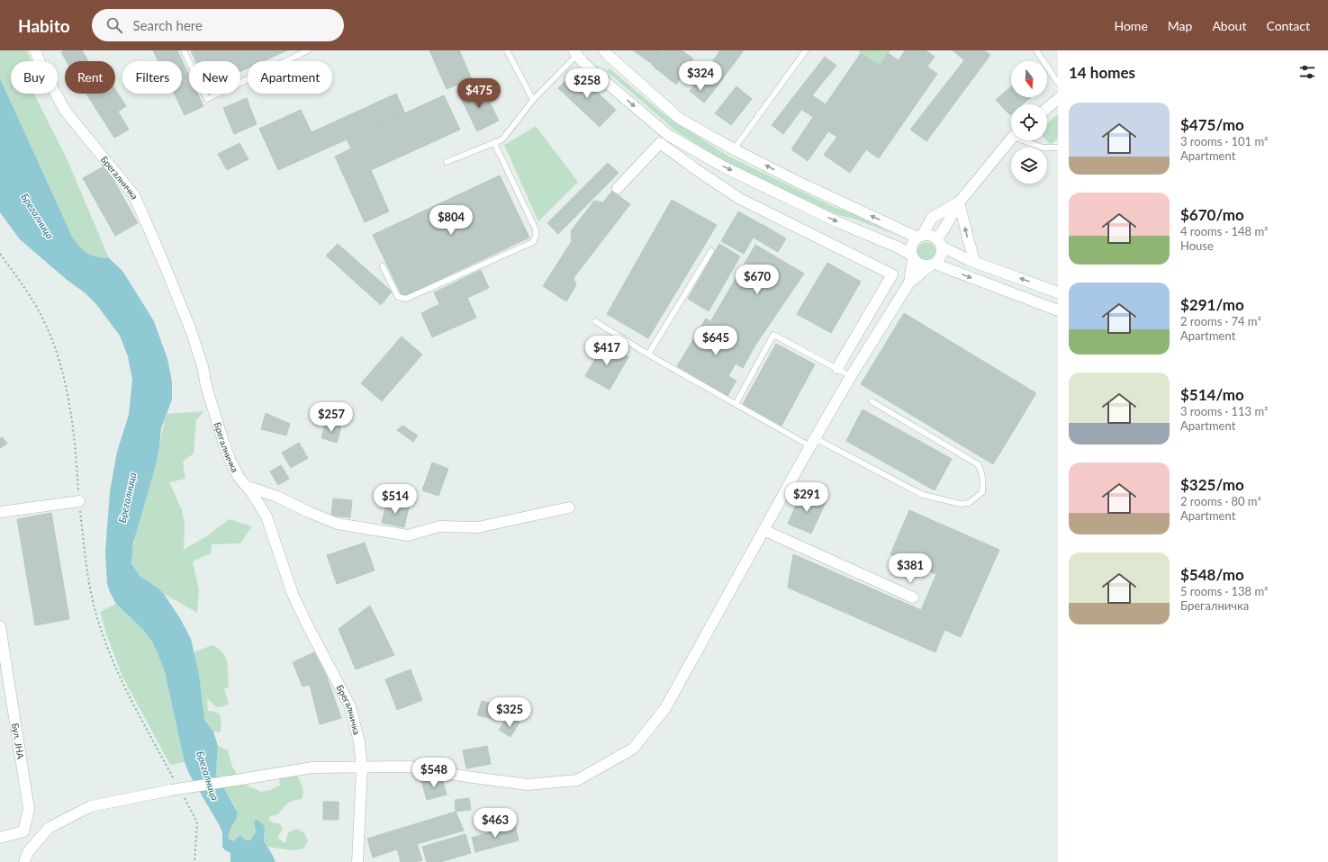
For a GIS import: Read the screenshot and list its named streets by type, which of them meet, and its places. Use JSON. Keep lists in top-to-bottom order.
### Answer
{
  "streets": {
    "street": ["Брегалничка", "Бул. ЈНА"]
  },
  "water": ["Брегалница"],
  "north": "bottom",
  "page": {
    "header": "Habito",
    "search": "Search here",
    "nav": [
      "Home",
      "Map",
      "About",
      "Contact"
    ],
    "heading": "14 homes",
    "price": [
      "$324",
      "$258",
      "$475",
      "$804",
      "$670",
      "$645",
      "$417",
      "$257",
      "$291",
      "$514",
      "$381",
      "$325",
      "$548",
      "$463"
    ],
    "chip": [
      "Buy",
      "Rent",
      "Filters",
      "New",
      "Apartment"
    ],
    "list": [
      {
        "name": "$475/mo",
        "note": "3 rooms · 101 m² · Apartment"
      },
      {
        "name": "$670/mo",
        "note": "4 rooms · 148 m² · House"
      },
      {
        "name": "$291/mo",
        "note": "2 rooms · 74 m² · Apartment"
      },
      {
        "name": "$514/mo",
        "note": "3 rooms · 113 m² · Apartment"
      },
      {
        "name": "$325/mo",
        "note": "2 rooms · 80 m² · Apartment"
      },
      {
        "name": "$548/mo",
        "note": "5 rooms · 138 m² · Брегалничка"
      }
    ]
  }
}
